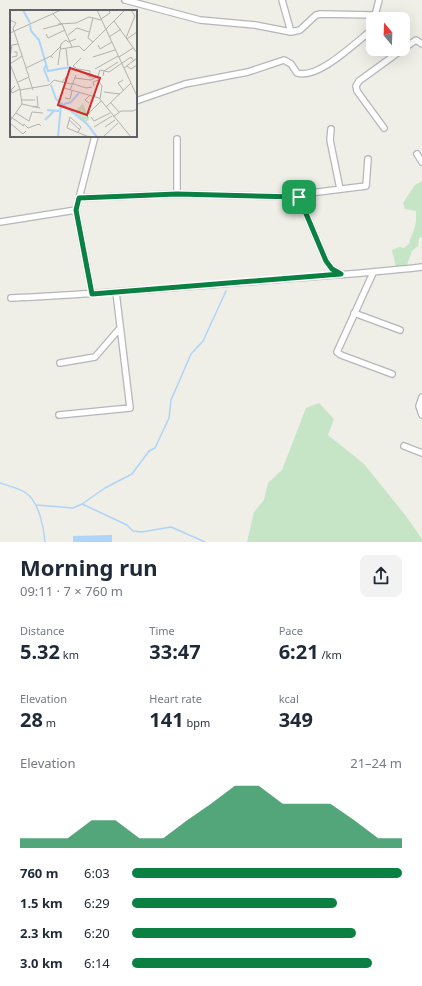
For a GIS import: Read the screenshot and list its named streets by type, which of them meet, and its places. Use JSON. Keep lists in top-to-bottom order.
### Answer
{
  "north": "top",
  "page": {
    "heading": ["Morning run", "09:11 · 7 × 760 m"],
    "stats": [
      ["Distance", "5.32 km"],
      ["Time", "33:47"],
      ["Pace", "6:21 /km"],
      ["Elevation", "28 m"],
      ["Heart rate", "141 bpm"],
      ["kcal", "349"]
    ],
    "chart": ["Elevation", "21–24 m"],
    "list": [
      {
        "name": "760 m",
        "note": "6:03"
      },
      {
        "name": "1.5 km",
        "note": "6:29"
      },
      {
        "name": "2.3 km",
        "note": "6:20"
      },
      {
        "name": "3.0 km",
        "note": "6:14"
      }
    ]
  }
}
